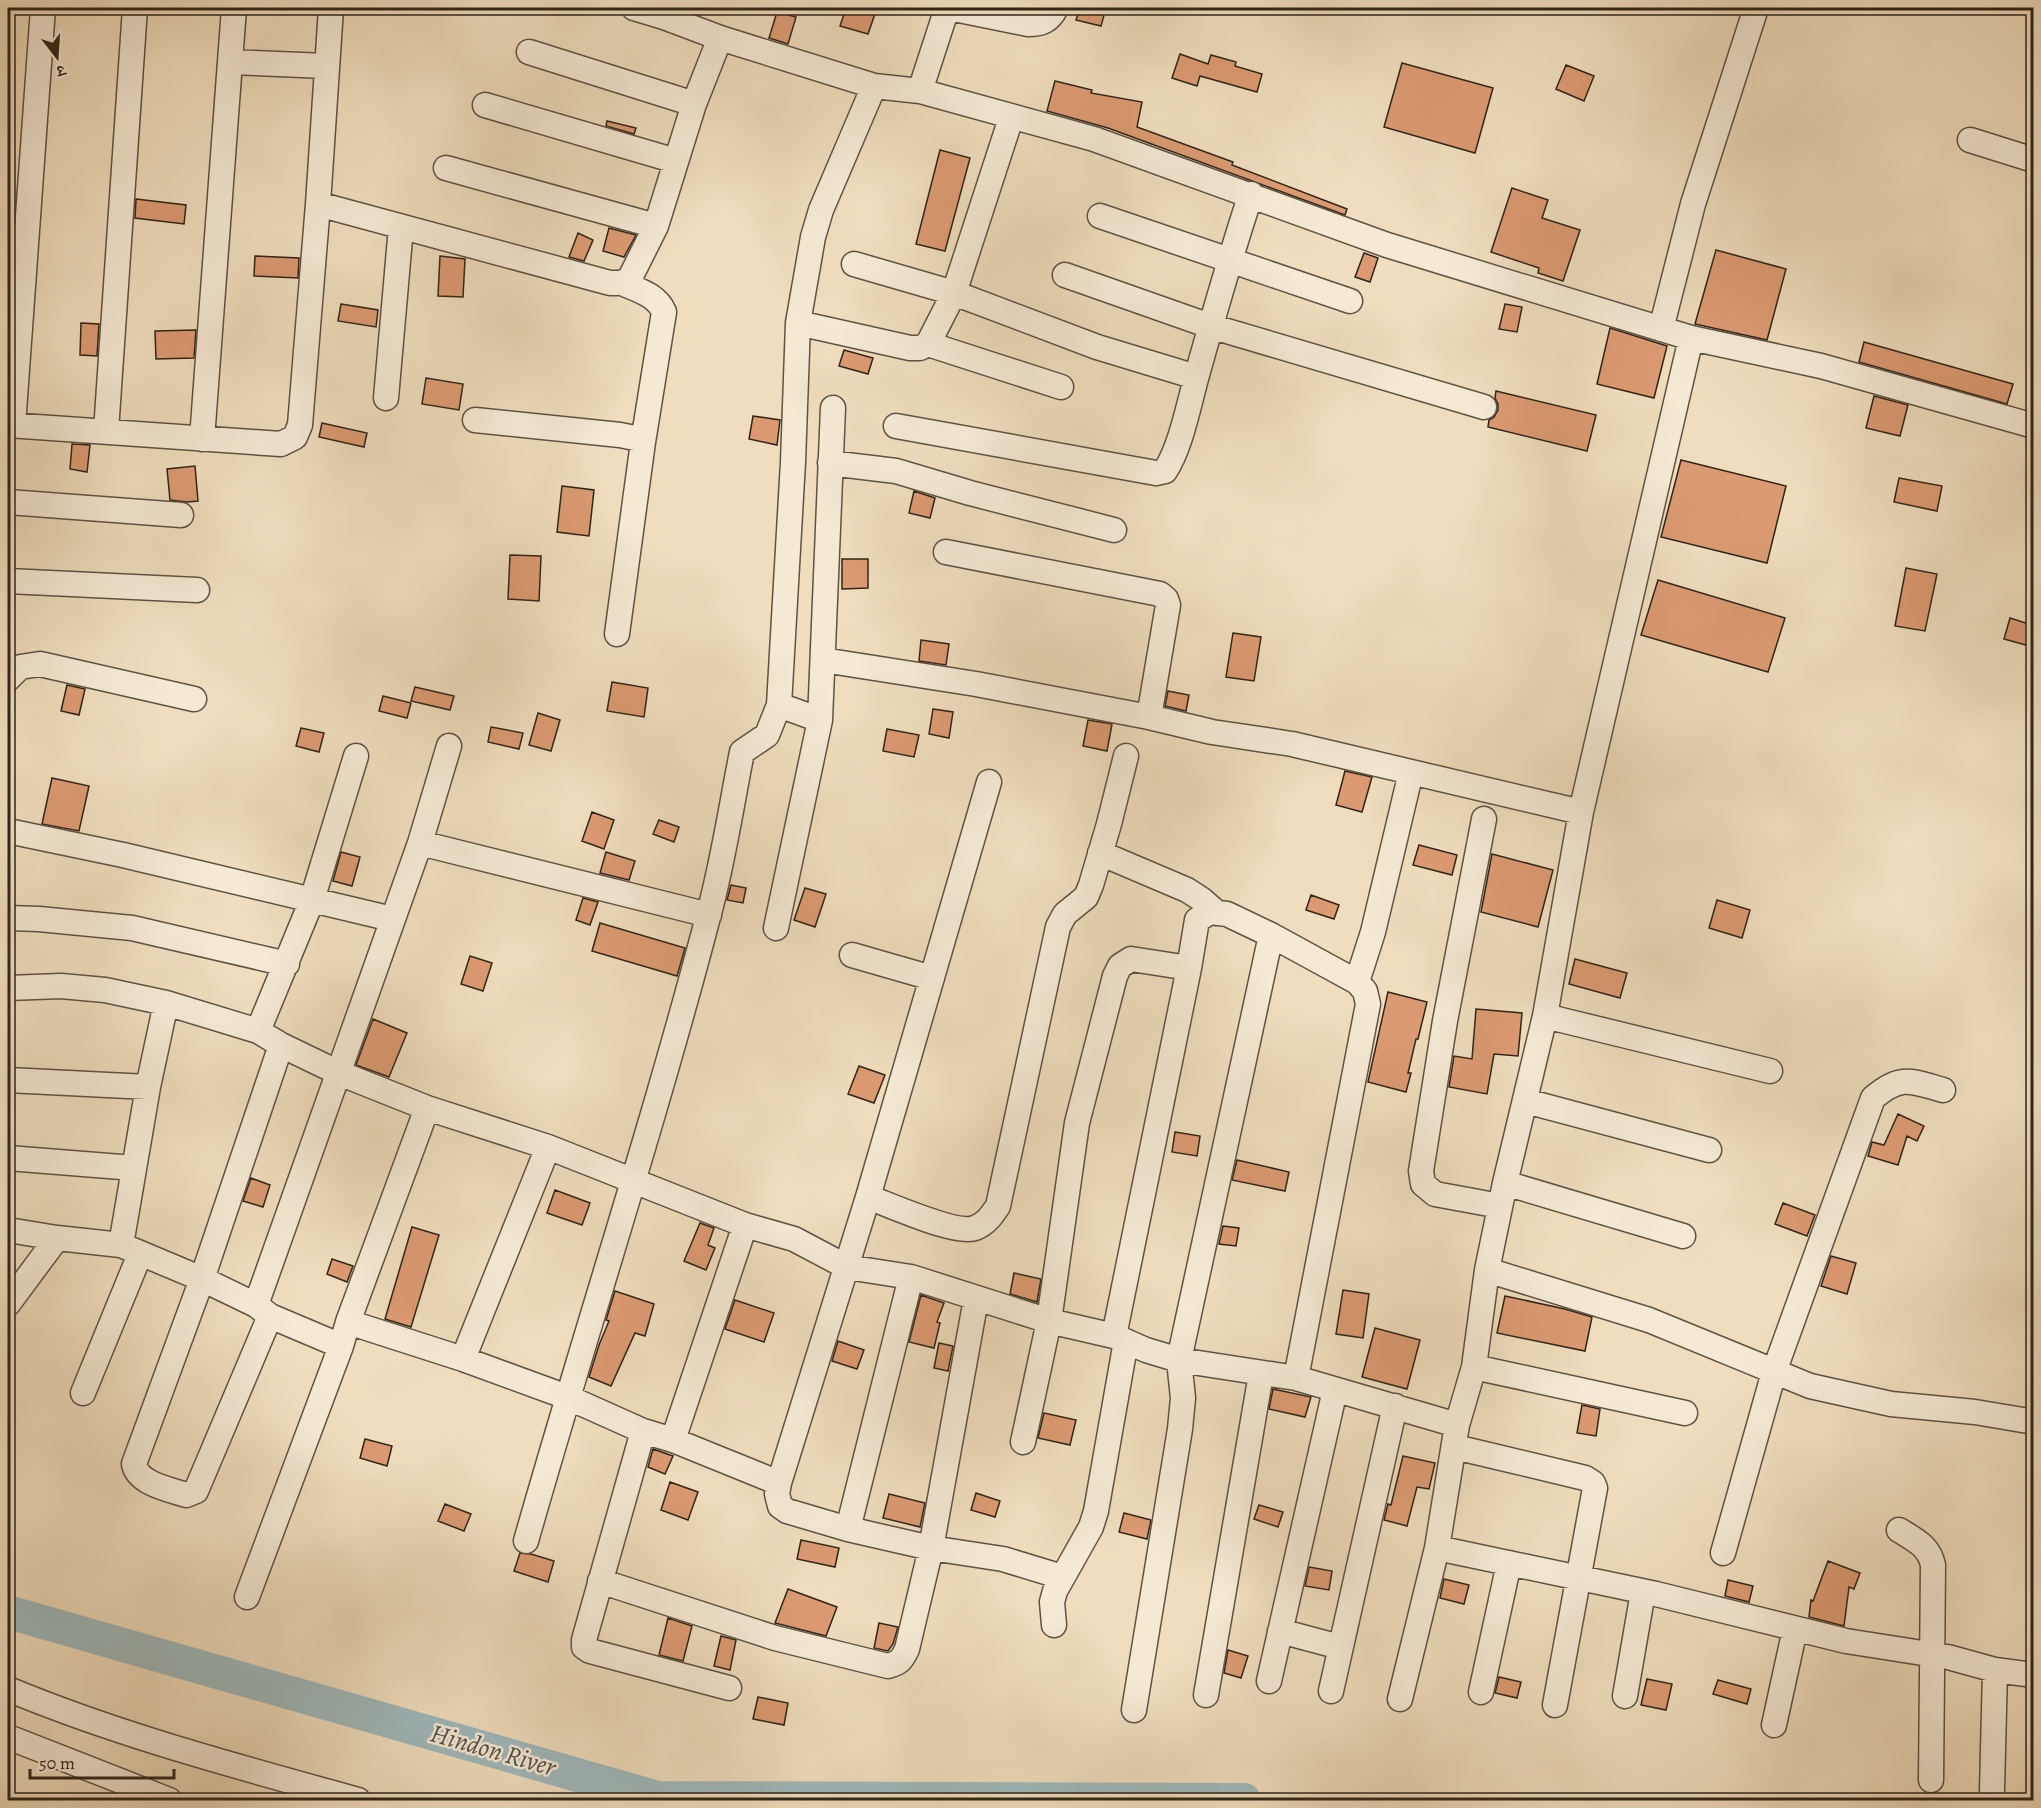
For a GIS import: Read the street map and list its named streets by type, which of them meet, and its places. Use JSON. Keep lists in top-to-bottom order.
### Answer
{
  "water": ["Hindon River"],
  "scale_bar": "50 m",
  "north": "bottom"
}
